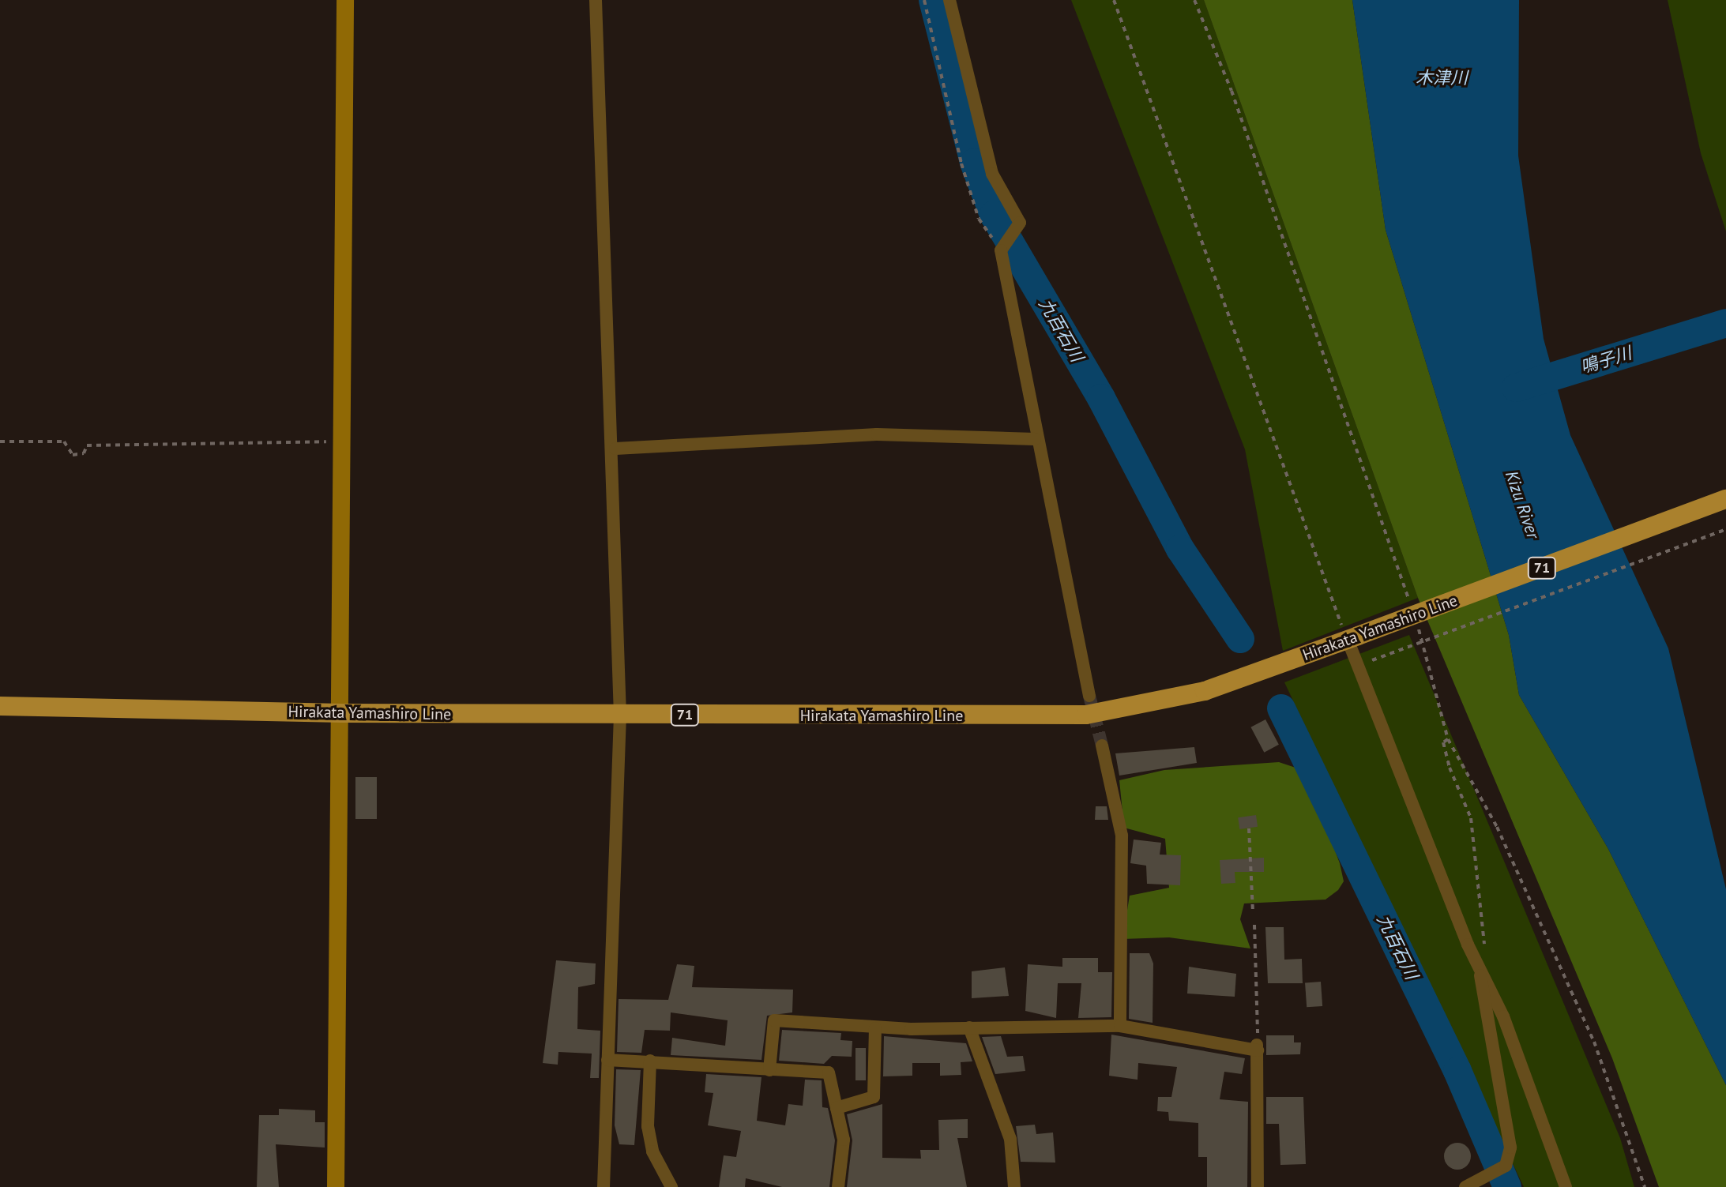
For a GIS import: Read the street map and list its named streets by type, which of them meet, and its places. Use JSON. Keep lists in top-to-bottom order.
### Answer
{
  "streets": {
    "main road": ["71", "Hirakata Yamashiro Line"]
  },
  "water": [
    "木津川",
    "九百石川",
    "鳴子川",
    "Kizu River"
  ]
}
